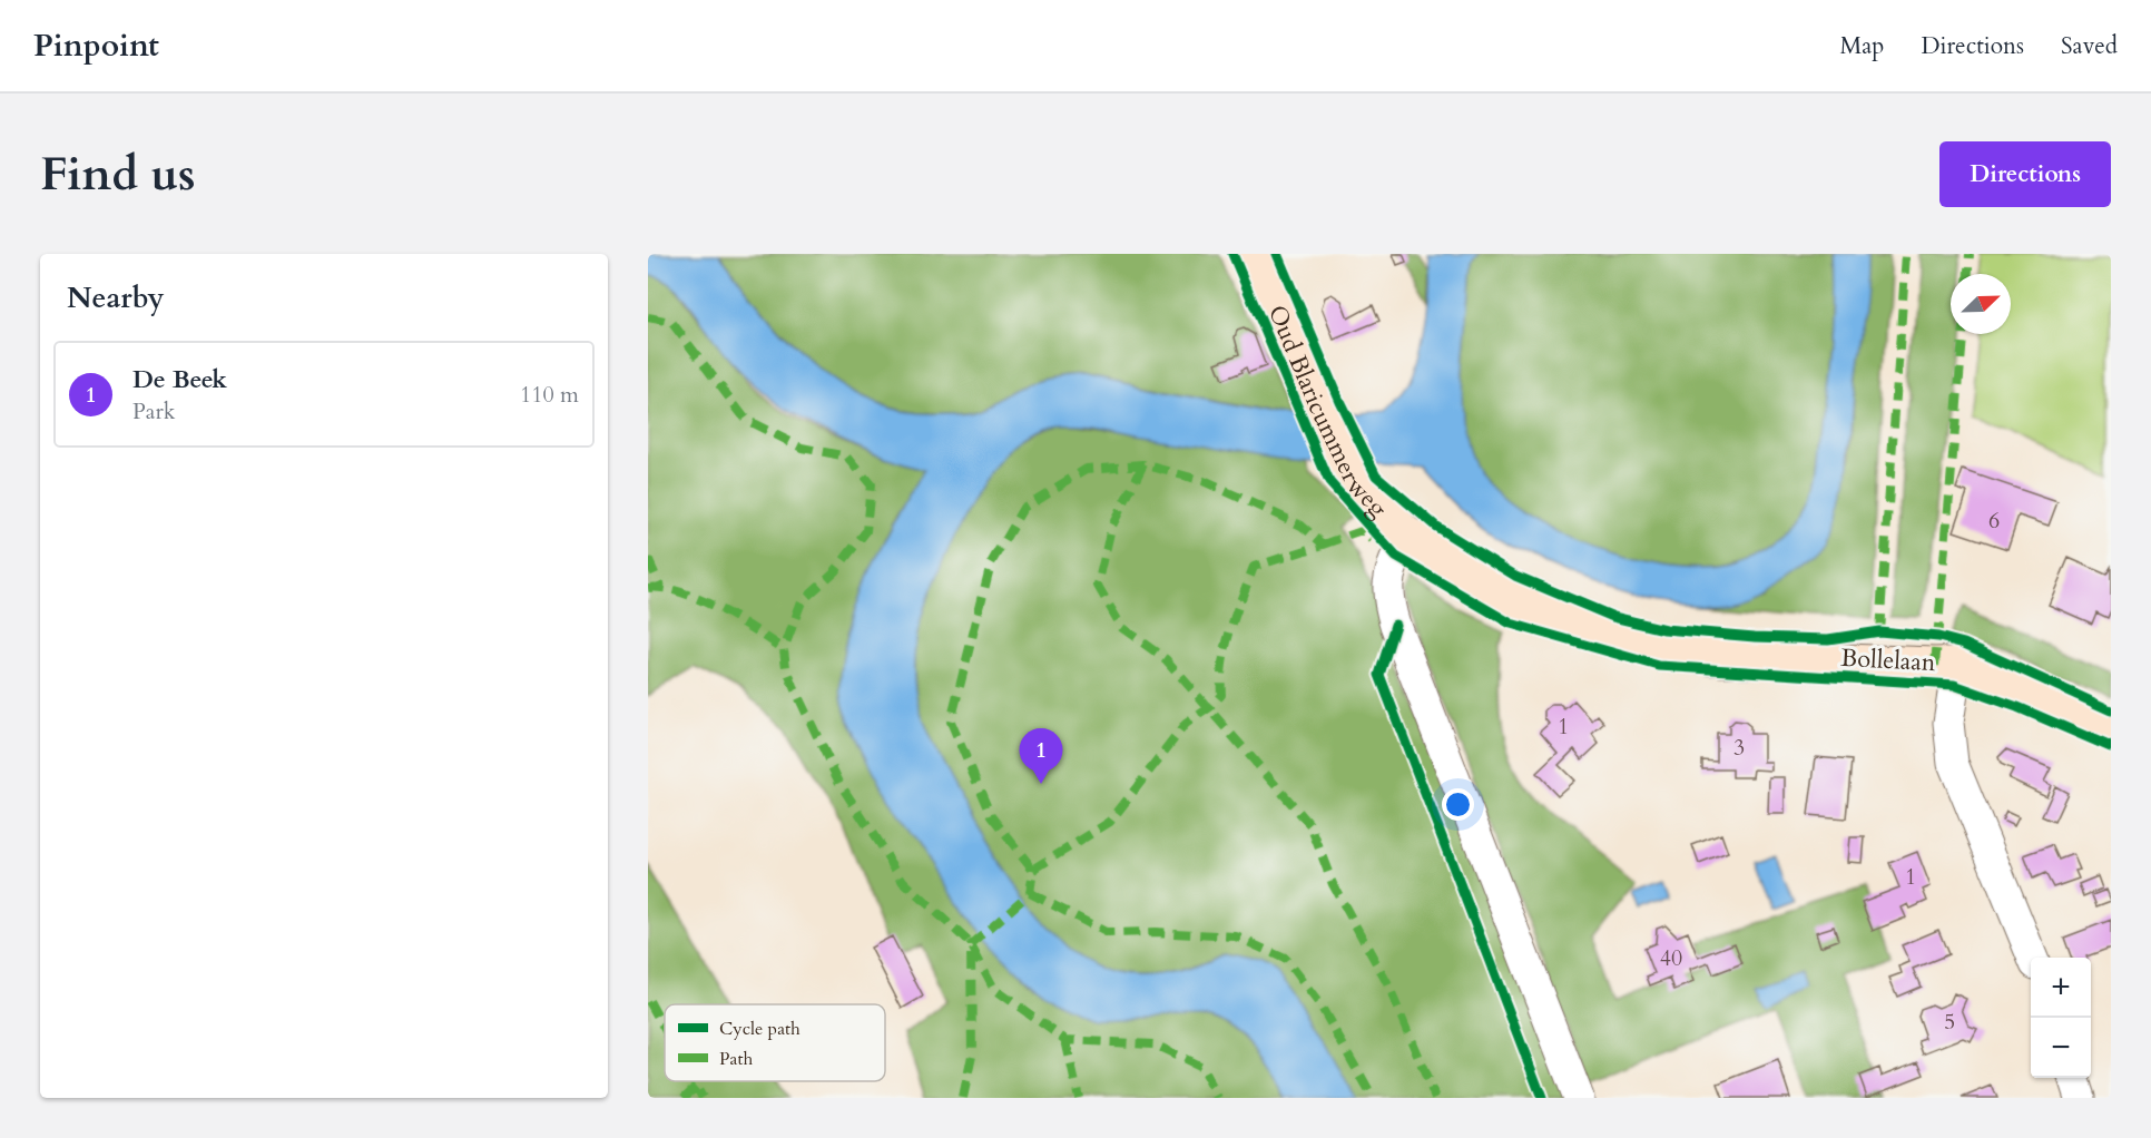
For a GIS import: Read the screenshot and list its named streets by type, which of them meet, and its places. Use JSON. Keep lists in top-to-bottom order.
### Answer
{
  "streets": {
    "main road": ["Oud Blaricummerweg", "Bollelaan"]
  },
  "crossings": [
    ["Oud Blaricummerweg", "Bollelaan"]
  ],
  "house_numbers": [
    "6",
    "1",
    "3",
    "1",
    "40",
    "5"
  ],
  "legend": ["Cycle path", "Path"],
  "north": "top right",
  "page": {
    "header": "Pinpoint",
    "nav": ["Map", "Directions", "Saved"],
    "buttons": "Directions",
    "title": "Find us",
    "heading": "Nearby",
    "list": [
      {
        "mark": "1",
        "name": "De Beek",
        "note": "Park",
        "value": "110 m"
      }
    ],
    "pins": "1",
    "map_buttons": ["+", "−"]
  }
}
